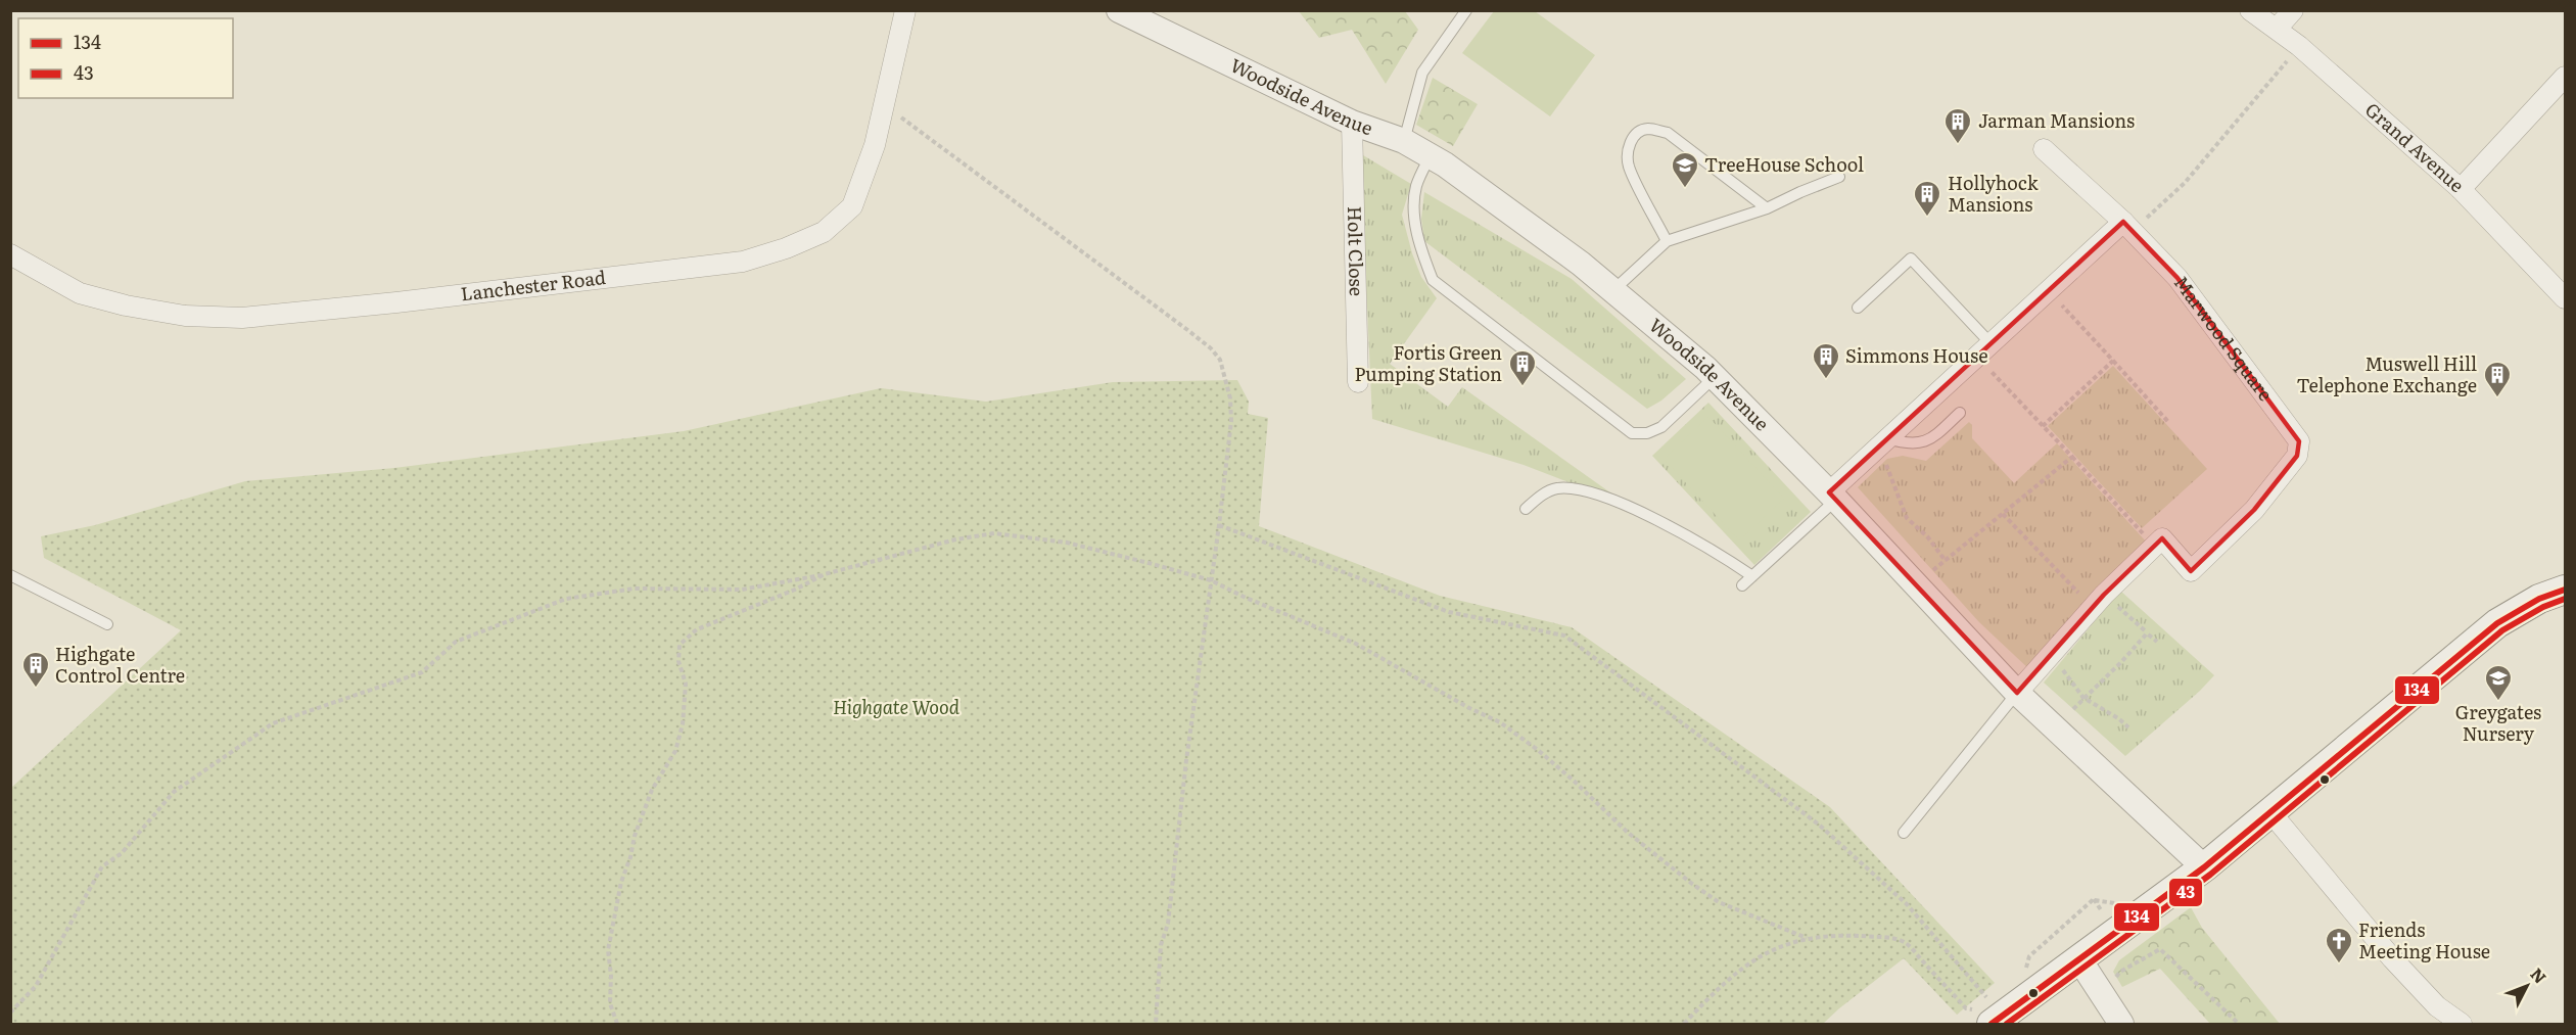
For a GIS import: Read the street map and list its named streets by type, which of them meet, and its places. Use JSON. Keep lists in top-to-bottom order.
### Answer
{
  "streets": {
    "street": [
      "Woodside Avenue",
      "Grand Avenue",
      "Holt Close",
      "Lanchester Road",
      "Marwood Square"
    ]
  },
  "crossings": [
    ["Woodside Avenue", "Holt Close"]
  ],
  "parks": ["Highgate Wood"],
  "places": {
    "building": [
      "Jarman Mansions",
      "Hollyhock Mansions",
      "Simmons House",
      "Fortis Green Pumping Station",
      "Muswell Hill Telephone Exchange",
      "Highgate Control Centre"
    ],
    "school or university": ["TreeHouse School", "Greygates Nursery"],
    "church": ["Friends Meeting House"]
  },
  "lines": ["transit line 134", "transit line 43"],
  "legend": ["134", "43"],
  "north": "top right"
}
